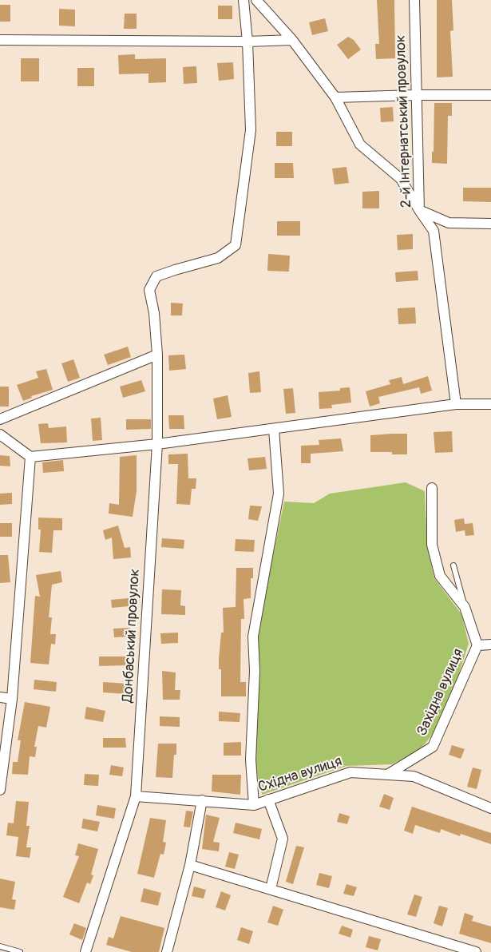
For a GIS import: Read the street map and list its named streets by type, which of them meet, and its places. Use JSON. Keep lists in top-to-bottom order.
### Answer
{
  "streets": {
    "street": [
      "2-й Інтернатський провулок",
      "Донбаський провулок",
      "Західна вулиця",
      "Східна вулиця"
    ]
  },
  "crossings": [
    ["Донбаський провулок", "Східна вулиця"],
    ["Західна вулиця", "Східна вулиця"]
  ]
}
